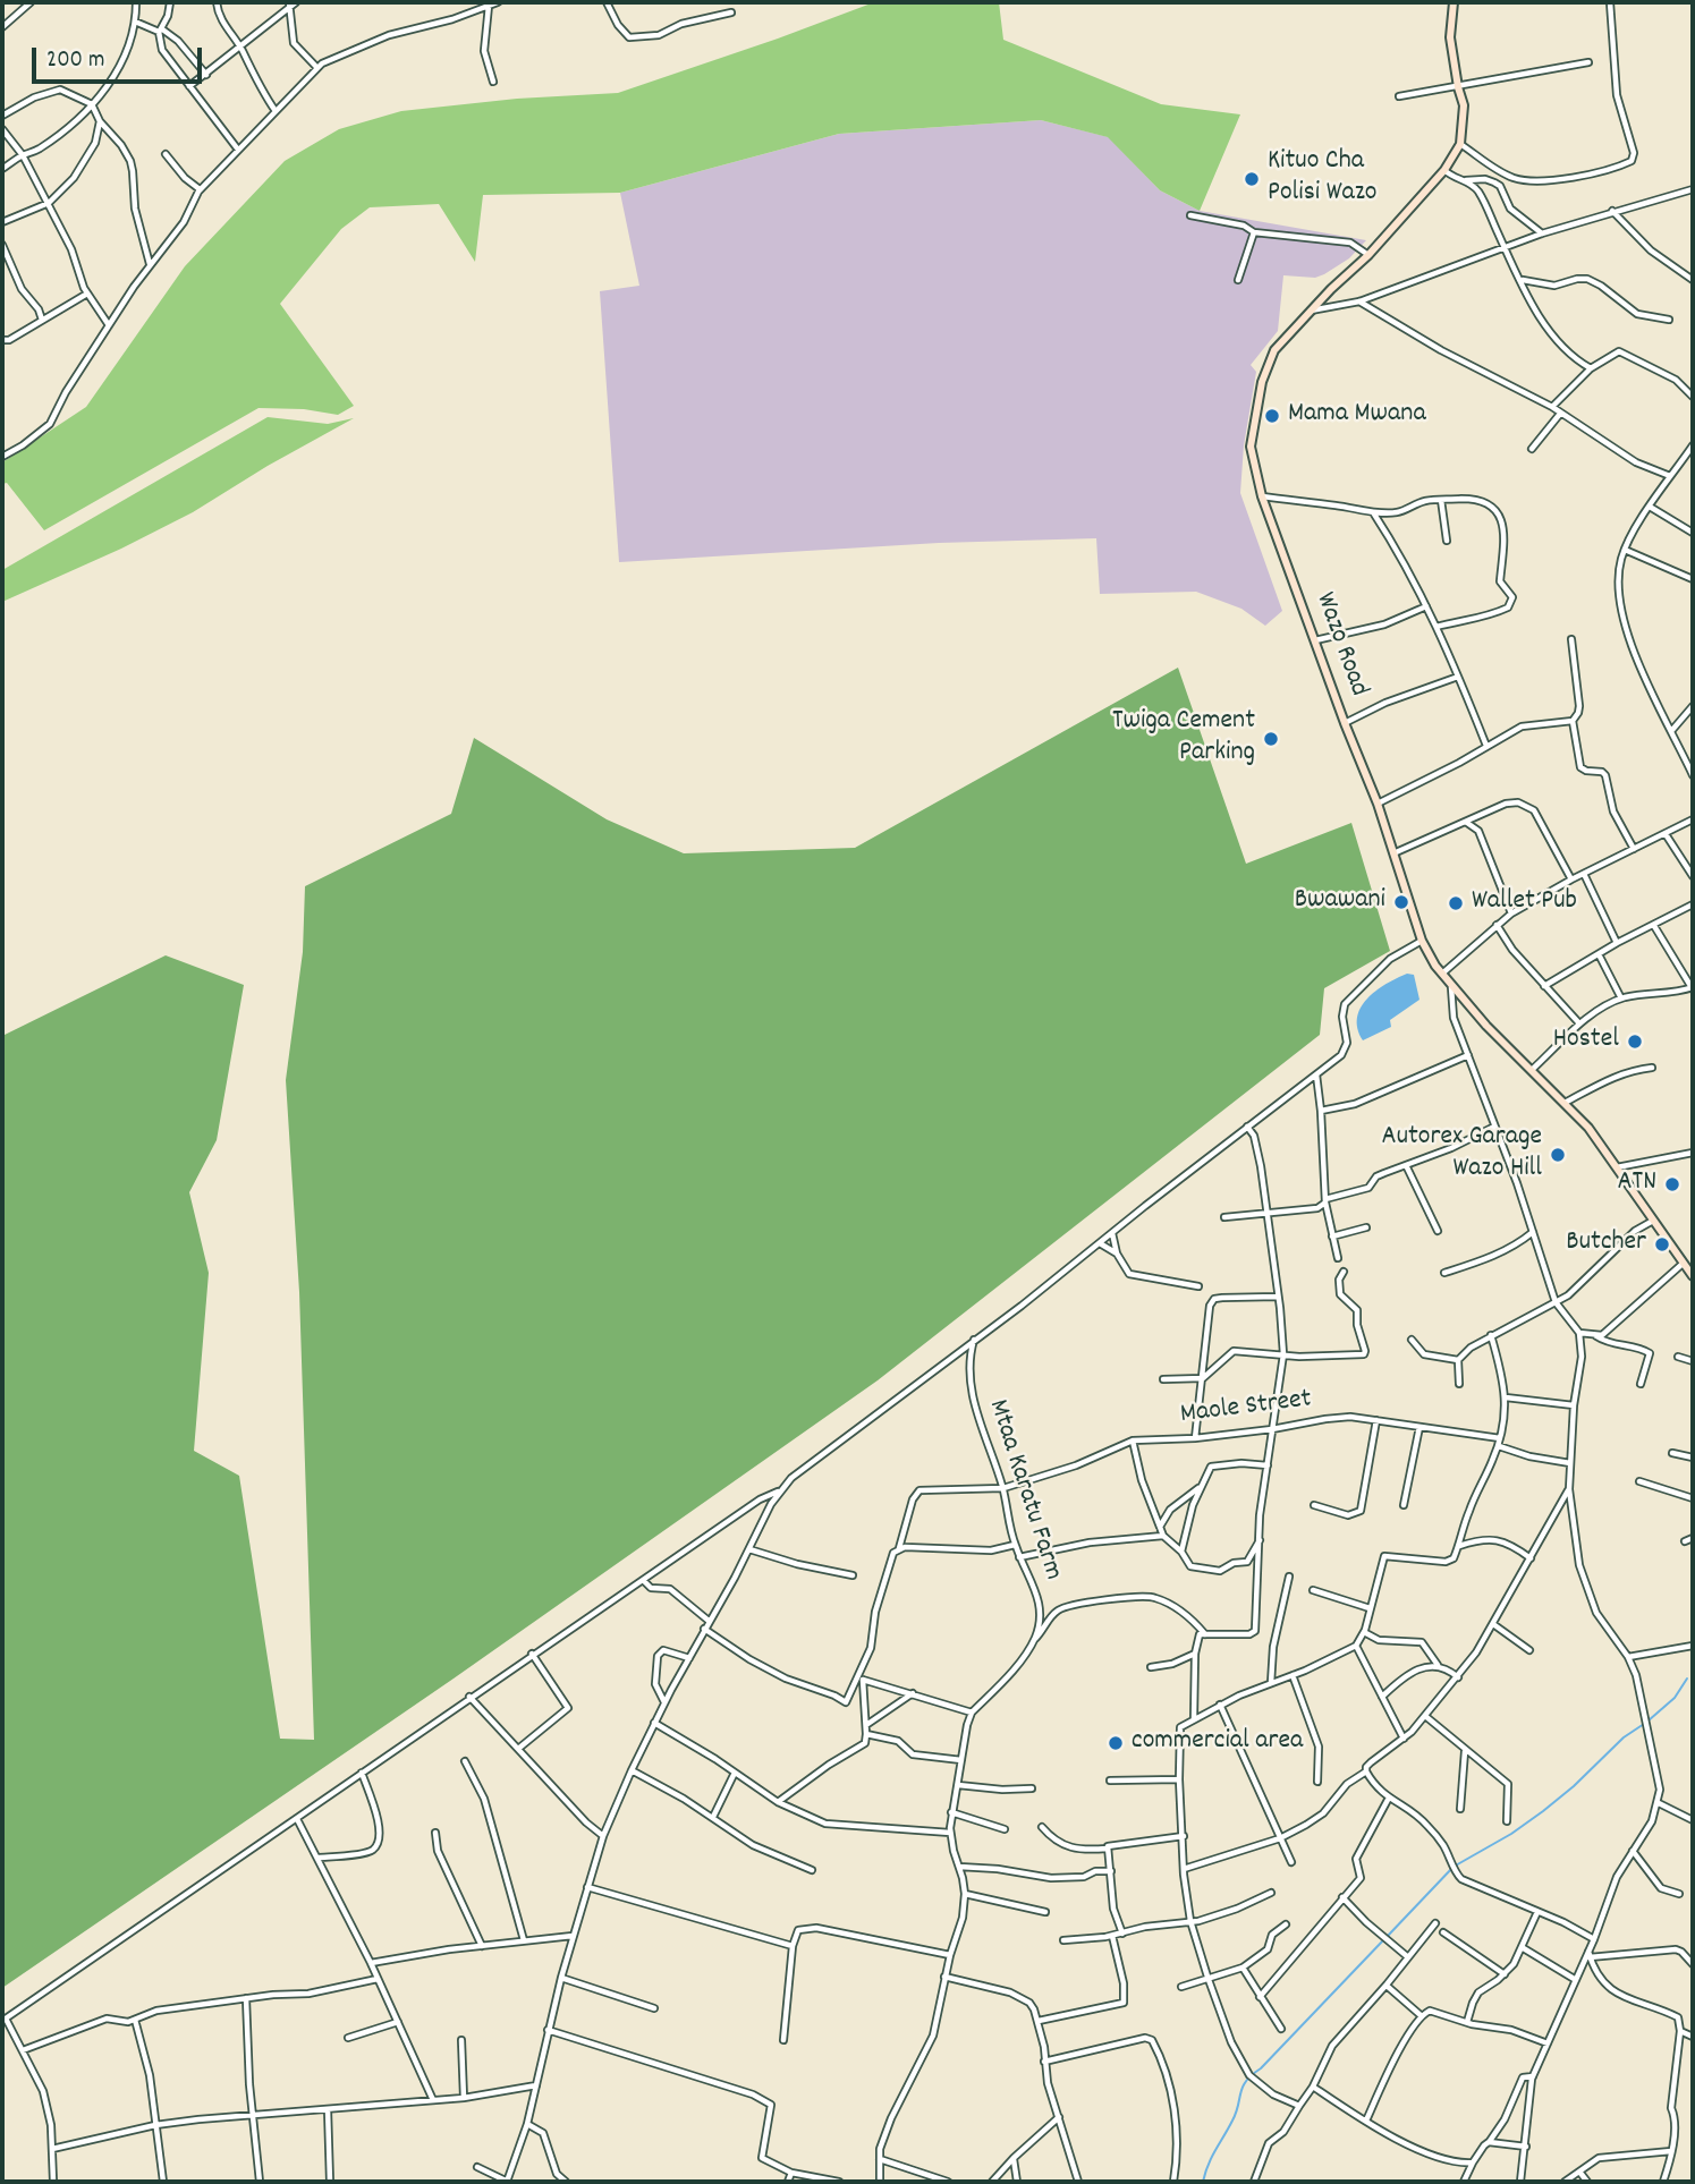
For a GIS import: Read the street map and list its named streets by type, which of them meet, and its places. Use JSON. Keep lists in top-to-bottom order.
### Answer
{
  "streets": {
    "main road": ["Wazo Road"],
    "street": ["Maole Street", "Mtaa Karatu Farm"]
  },
  "crossings": [
    ["Maole Street", "Mtaa Karatu Farm"]
  ],
  "places": [
    "Kituo Cha Polisi Wazo",
    "Mama Mwana",
    "Twiga Cement Parking",
    "Bwawani",
    "Wallet Pub",
    "Hostel",
    "Autorex Garage Wazo Hill",
    "ATN",
    "Butcher",
    "commercial area"
  ],
  "scale_bar": "200 m"
}
